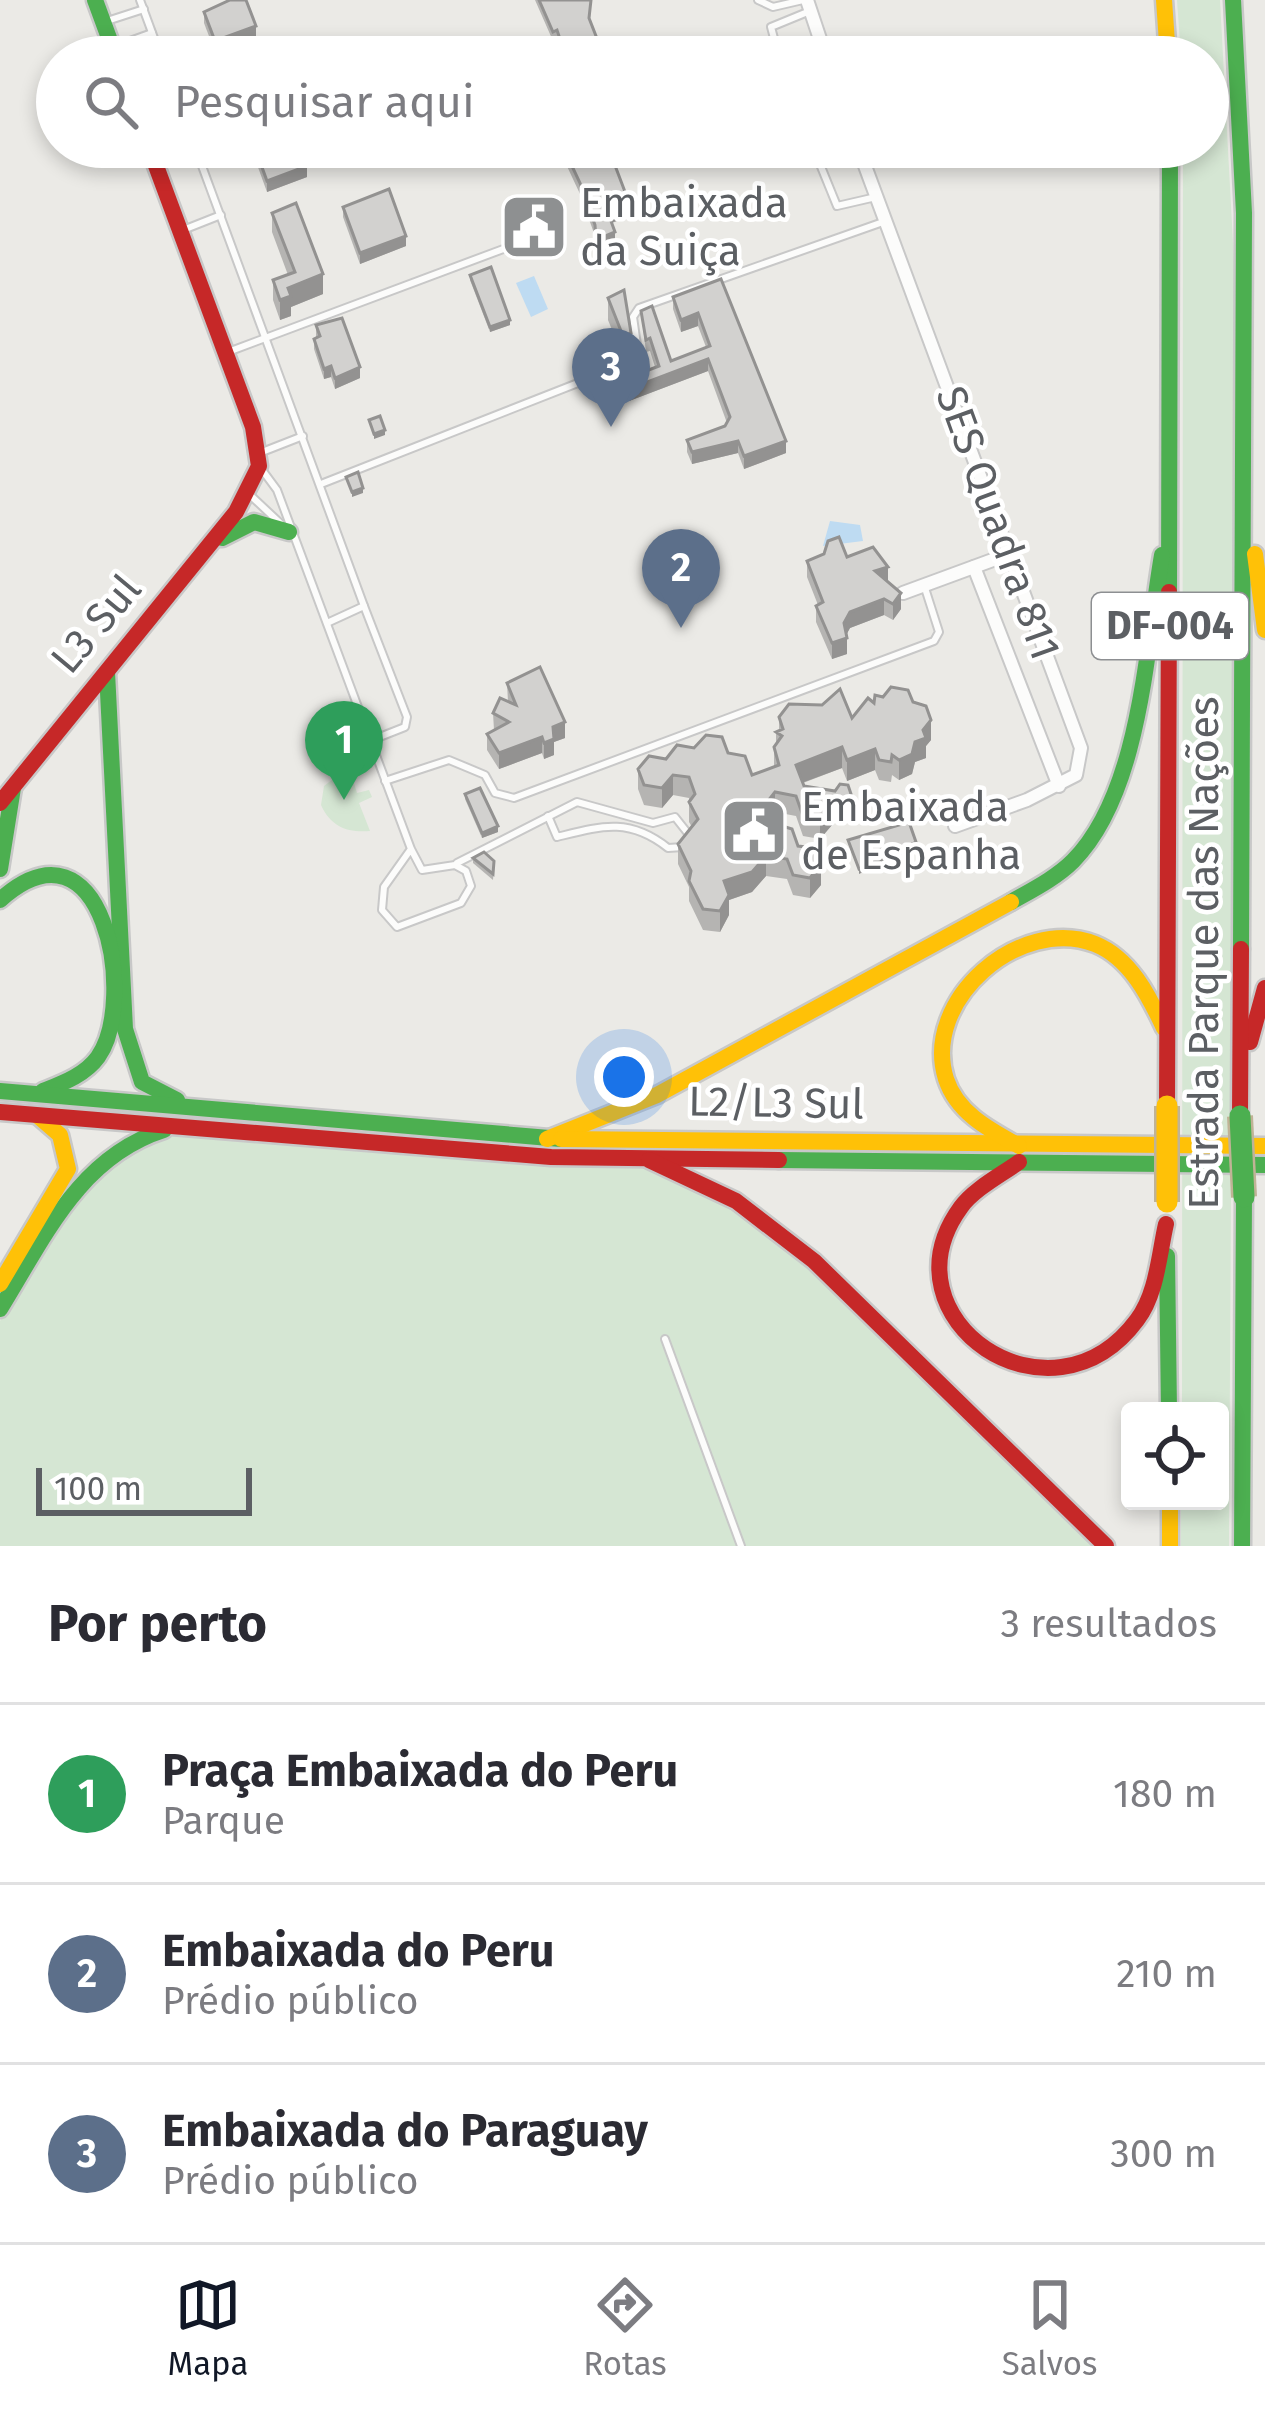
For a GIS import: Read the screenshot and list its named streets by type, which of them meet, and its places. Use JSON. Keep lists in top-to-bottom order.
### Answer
{
  "streets": {
    "main road": [
      "L3 Sul",
      "DF-004",
      "Estrada Parque das Nações",
      "L2/L3 Sul"
    ],
    "street": ["SES Quadra 811"]
  },
  "places": {
    "public building": ["Embaixada da Suiça", "Embaixada de Espanha"]
  },
  "scale_bar": "100 m",
  "page": {
    "search": "Pesquisar aqui",
    "pins": ["3", "2", "1"],
    "scale": "100 m",
    "heading": ["Por perto", "3 resultados"],
    "list": [
      {
        "mark": "1",
        "name": "Praça Embaixada do Peru",
        "note": "Parque",
        "value": "180 m"
      },
      {
        "mark": "2",
        "name": "Embaixada do Peru",
        "note": "Prédio público",
        "value": "210 m"
      },
      {
        "mark": "3",
        "name": "Embaixada do Paraguay",
        "note": "Prédio público",
        "value": "300 m"
      }
    ],
    "nav": ["Mapa", "Rotas", "Salvos"]
  }
}
